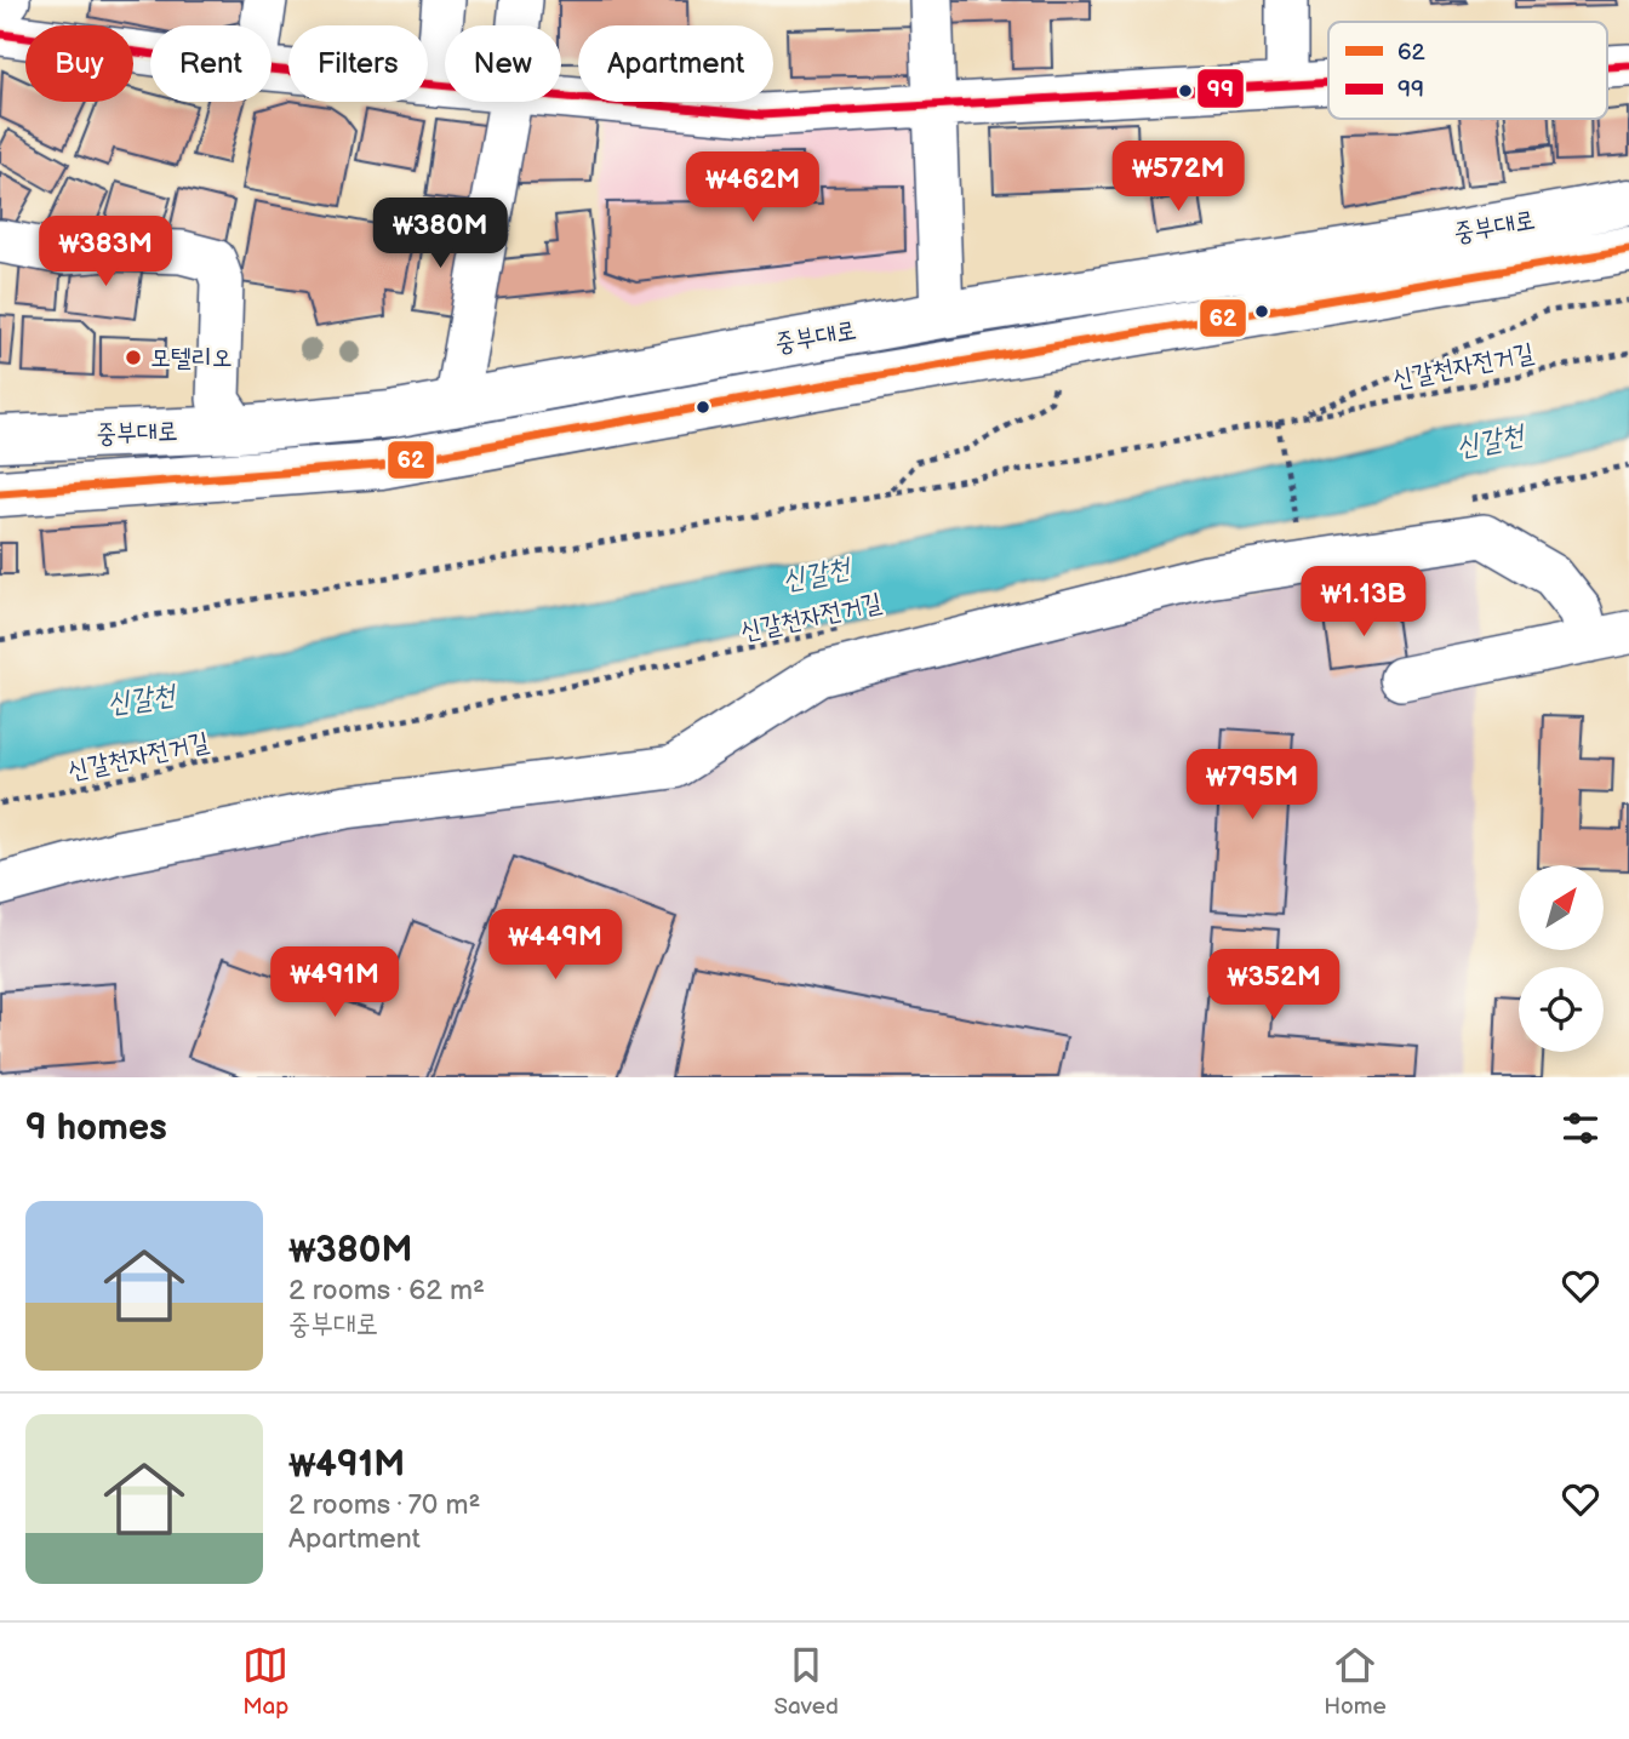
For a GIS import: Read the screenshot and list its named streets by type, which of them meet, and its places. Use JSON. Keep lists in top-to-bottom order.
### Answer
{
  "streets": {
    "main road": ["중부대로"],
    "path": ["신갈천자전거길"]
  },
  "water": ["신갈천"],
  "places": ["모텔리오"],
  "lines": ["transit line 99", "transit line 62"],
  "legend": ["62", "99"],
  "north": "top right",
  "page": {
    "chip": [
      "Buy",
      "Rent",
      "Filters",
      "New",
      "Apartment"
    ],
    "price": [
      "₩572M",
      "₩462M",
      "₩380M",
      "₩383M",
      "₩1.13B",
      "₩795M",
      "₩449M",
      "₩491M",
      "₩352M"
    ],
    "heading": "9 homes",
    "list": [
      {
        "name": "₩380M",
        "note": "2 rooms · 62 m² · 중부대로"
      },
      {
        "name": "₩491M",
        "note": "2 rooms · 70 m² · Apartment"
      }
    ],
    "tabs": ["Map", "Saved", "Home"]
  }
}
